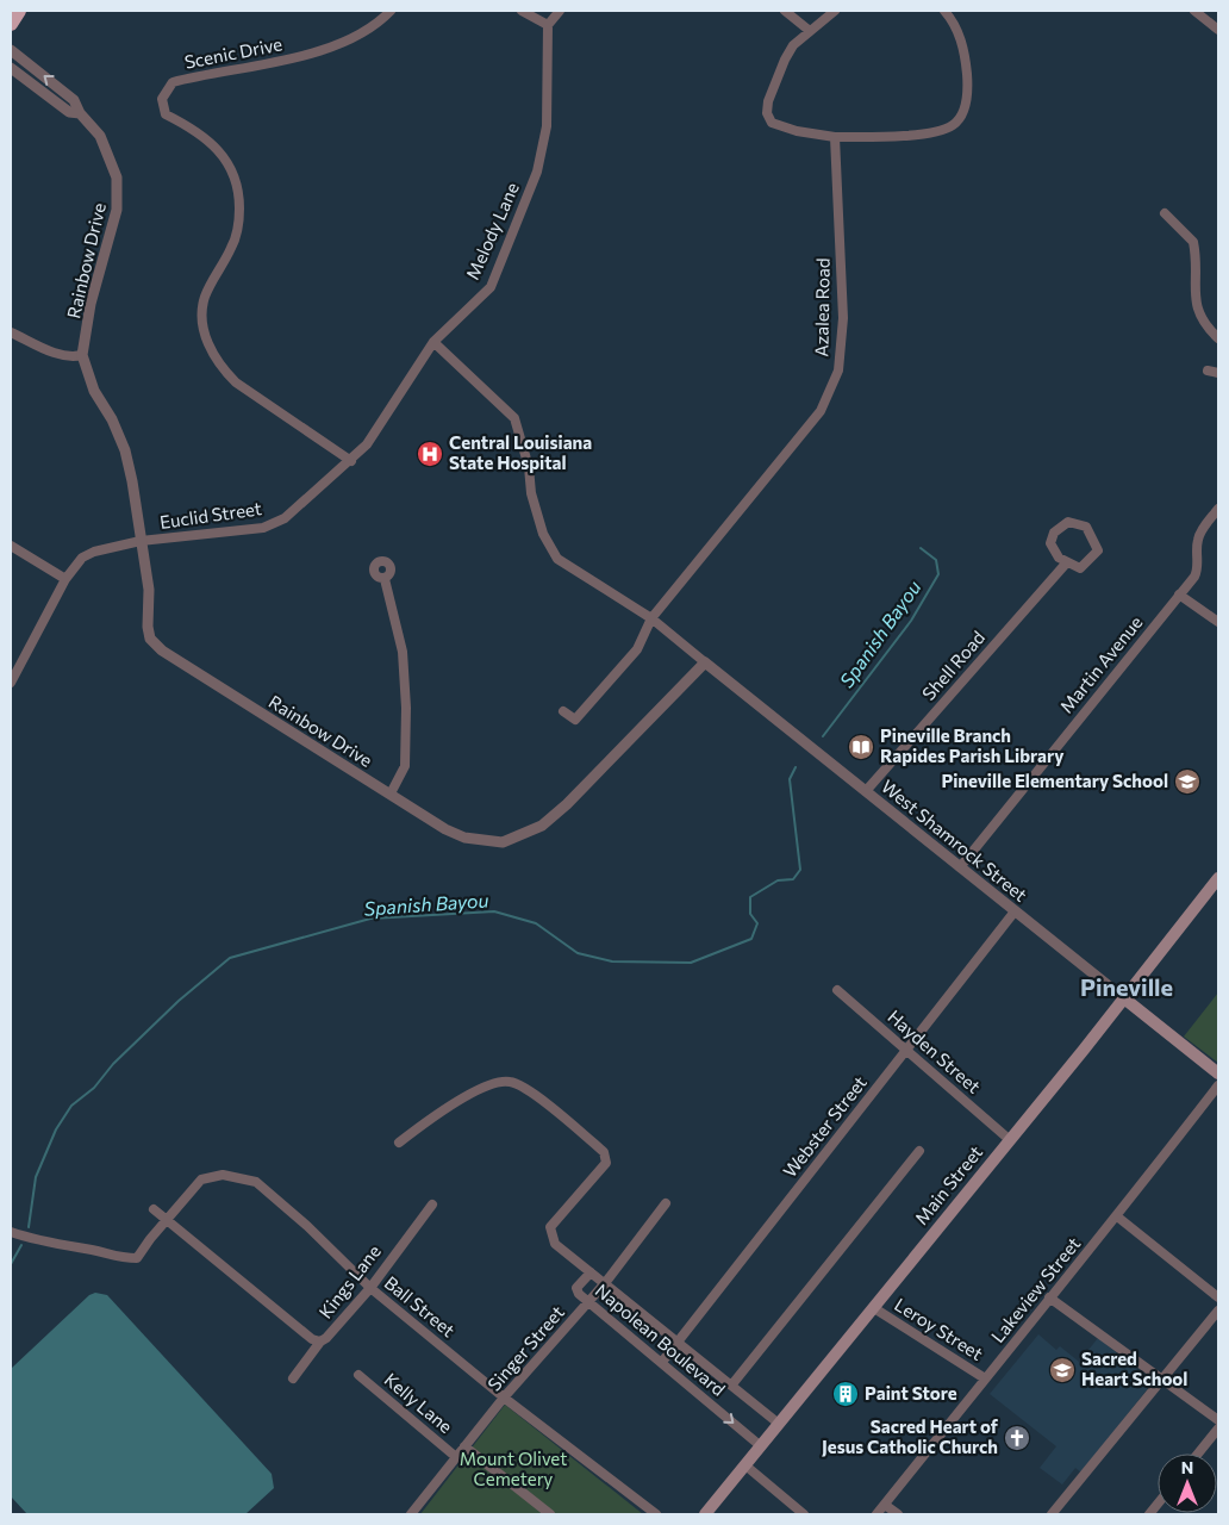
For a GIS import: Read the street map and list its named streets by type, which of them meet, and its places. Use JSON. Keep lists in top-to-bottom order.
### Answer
{
  "streets": {
    "main road": ["Main Street"],
    "street": [
      "Scenic Drive",
      "Melody Lane",
      "Rainbow Drive",
      "Azalea Road",
      "Euclid Street",
      "Martin Avenue",
      "Shell Road",
      "West Shamrock Street",
      "Hayden Street",
      "Webster Street",
      "Kings Lane",
      "Lakeview Street",
      "Ball Street",
      "Leroy Street",
      "Napolean Boulevard",
      "Singer Street",
      "Kelly Lane"
    ]
  },
  "crossings": [
    ["Scenic Drive", "Melody Lane"],
    ["Scenic Drive", "Euclid Street"],
    ["Melody Lane", "Euclid Street"],
    ["Melody Lane", "West Shamrock Street"],
    ["Rainbow Drive", "Euclid Street"],
    ["Rainbow Drive", "West Shamrock Street"],
    ["Azalea Road", "West Shamrock Street"],
    ["Martin Avenue", "West Shamrock Street"],
    ["Shell Road", "West Shamrock Street"],
    ["West Shamrock Street", "Webster Street"],
    ["West Shamrock Street", "Main Street"],
    ["Hayden Street", "Webster Street"],
    ["Hayden Street", "Main Street"],
    ["Webster Street", "Napolean Boulevard"],
    ["Main Street", "Leroy Street"],
    ["Main Street", "Napolean Boulevard"],
    ["Kings Lane", "Ball Street"],
    ["Lakeview Street", "Leroy Street"],
    ["Ball Street", "Singer Street"],
    ["Napolean Boulevard", "Singer Street"],
    ["Singer Street", "Kelly Lane"]
  ],
  "districts": ["Pineville"],
  "water": ["Spanish Bayou"],
  "parks": ["Mount Olivet Cemetery"],
  "places": {
    "hospital": ["Central Louisiana State Hospital"],
    "library": ["Pineville Branch Rapides Parish Library"],
    "school or university": ["Pineville Elementary School", "Sacred Heart School"],
    "building": ["Paint Store"],
    "church": ["Sacred Heart of Jesus Catholic Church"]
  },
  "north": "top"
}
